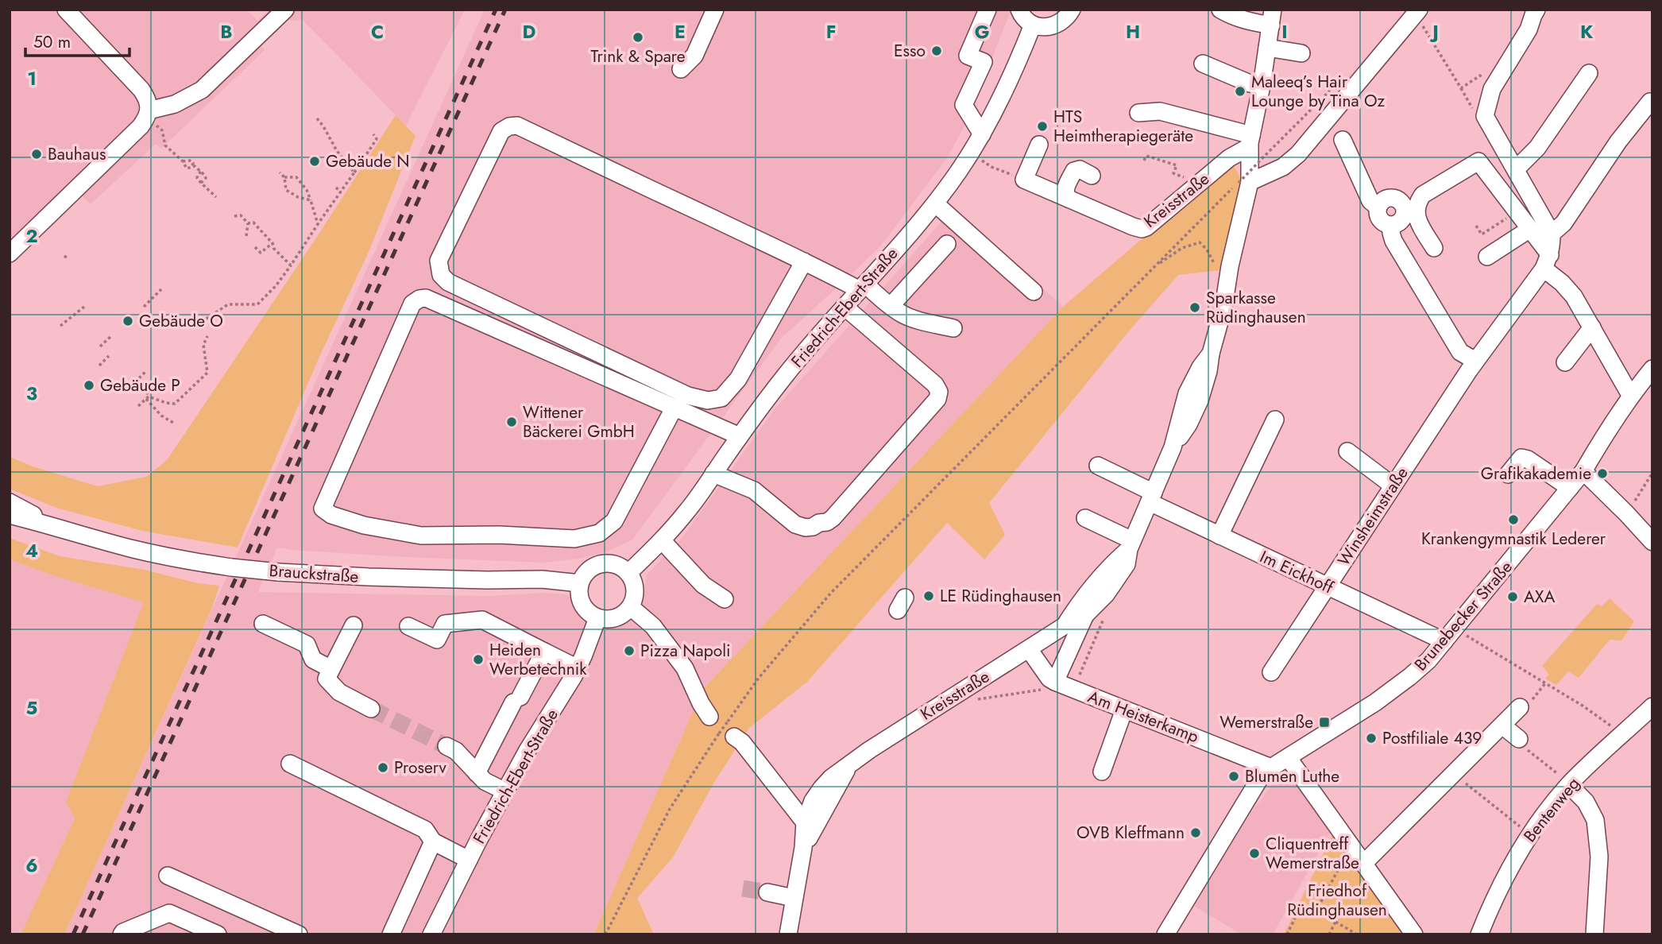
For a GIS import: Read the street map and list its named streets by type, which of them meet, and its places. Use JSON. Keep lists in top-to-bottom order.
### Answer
{
  "streets": {
    "street": [
      "Kreisstraße",
      "Friedrich-Ebert-Straße",
      "Winsheimstraße",
      "Im Eickhoff",
      "Brauckstraße",
      "Brunebecker Straße",
      "Am Heisterkamp",
      "Bentenweg"
    ]
  },
  "crossings": [
    ["Kreisstraße", "Im Eickhoff"],
    ["Friedrich-Ebert-Straße", "Brauckstraße"],
    ["Winsheimstraße", "Im Eickhoff"],
    ["Im Eickhoff", "Brunebecker Straße"],
    ["Brunebecker Straße", "Am Heisterkamp"]
  ],
  "parks": ["Friedhof Rüdinghausen"],
  "places": {
    "other": [
      "Trink & Spare",
      "Esso",
      "Maleeq’s Hair Lounge by Tina Oz",
      "HTS Heimtherapiegeräte",
      "Bauhaus",
      "Gebäude N",
      "Sparkasse Rüdinghausen",
      "Gebäude O",
      "Gebäude P",
      "Wittener Bäckerei GmbH",
      "Grafikakademie",
      "Krankengymnastik Lederer",
      "LE Rüdinghausen",
      "AXA",
      "Pizza Napoli",
      "Heiden Werbetechnik",
      "Postfiliale 439",
      "Proserv",
      "Blumen Luthe",
      "OVB Kleffmann",
      "Cliquentreff Wemerstraße"
    ],
    "transit": ["Wemerstraße"]
  },
  "scale_bar": "50 m",
  "grid": {
    "columns": [
      "B",
      "C",
      "D",
      "E",
      "F",
      "G",
      "H",
      "I",
      "J",
      "K"
    ],
    "rows": [
      "1",
      "2",
      "3",
      "4",
      "5",
      "6"
    ]
  }
}
